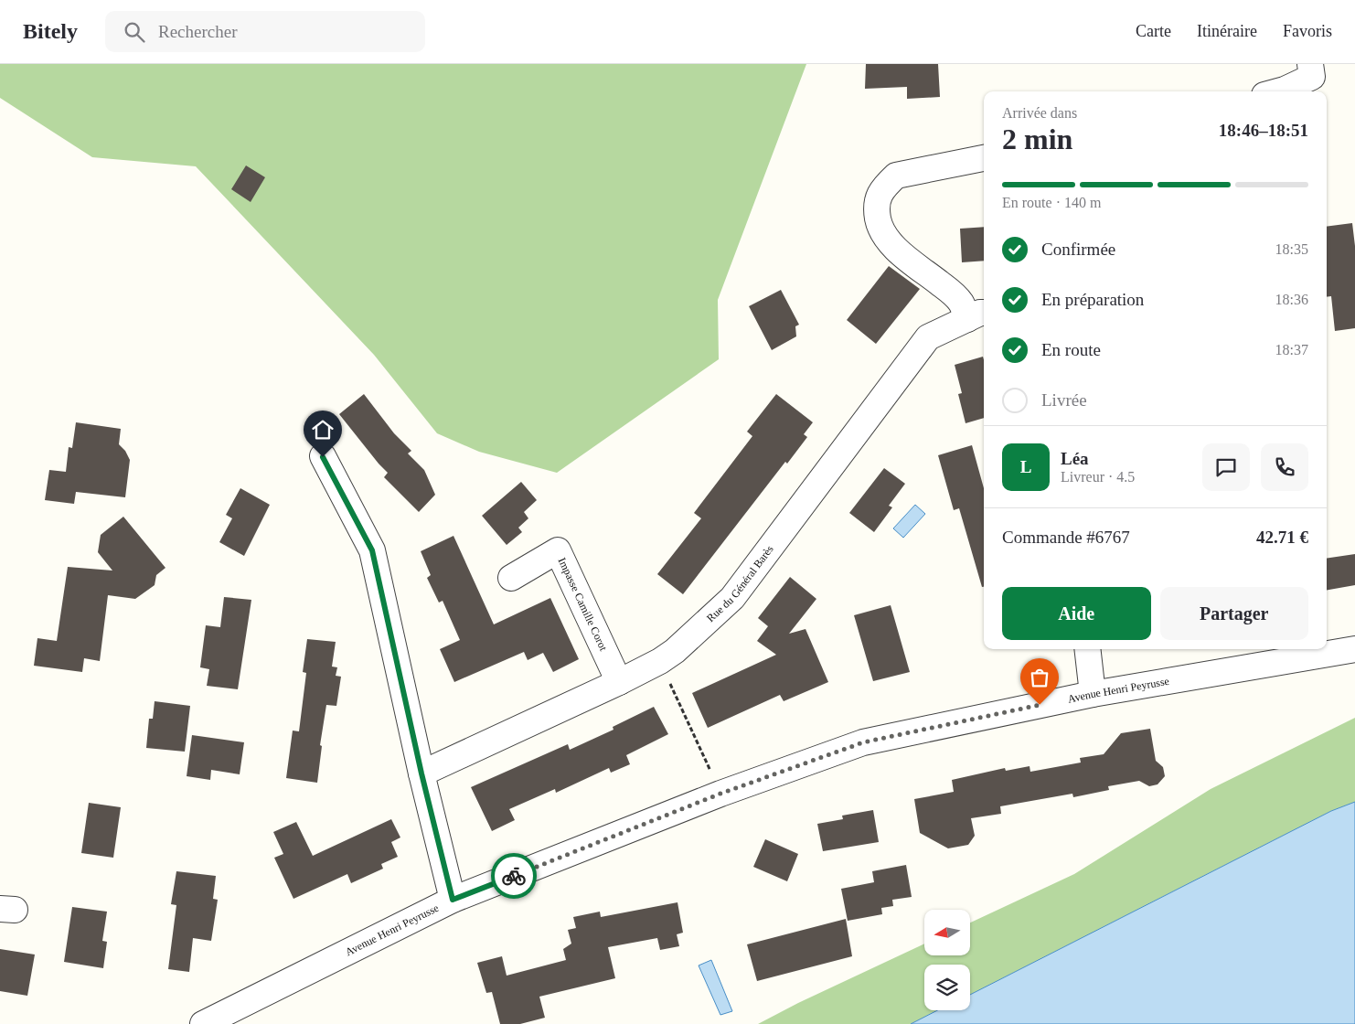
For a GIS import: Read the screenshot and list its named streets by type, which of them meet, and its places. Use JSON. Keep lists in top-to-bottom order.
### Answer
{
  "streets": {
    "street": ["Rue du Général Barès", "Impasse Camille Corot", "Avenue Henri Peyrusse"]
  },
  "crossings": [
    ["Rue du Général Barès", "Impasse Camille Corot"]
  ],
  "north": "left",
  "page": {
    "header": "Bitely",
    "search": "Rechercher",
    "nav": ["Carte", "Itinéraire", "Favoris"],
    "heading": ["2 min", "Arrivée dans", "18:46–18:51"],
    "panel": [
      "Léa",
      "Livreur · 4.5",
      "Commande #6767",
      "42.71 €"
    ],
    "bar": "En route · 140 m",
    "list": [
      ["Confirmée", "18:35"],
      ["En préparation", "18:36"],
      ["En route", "18:37"],
      "Livrée"
    ],
    "round": "L",
    "buttons": ["Aide", "Partager"]
  }
}
